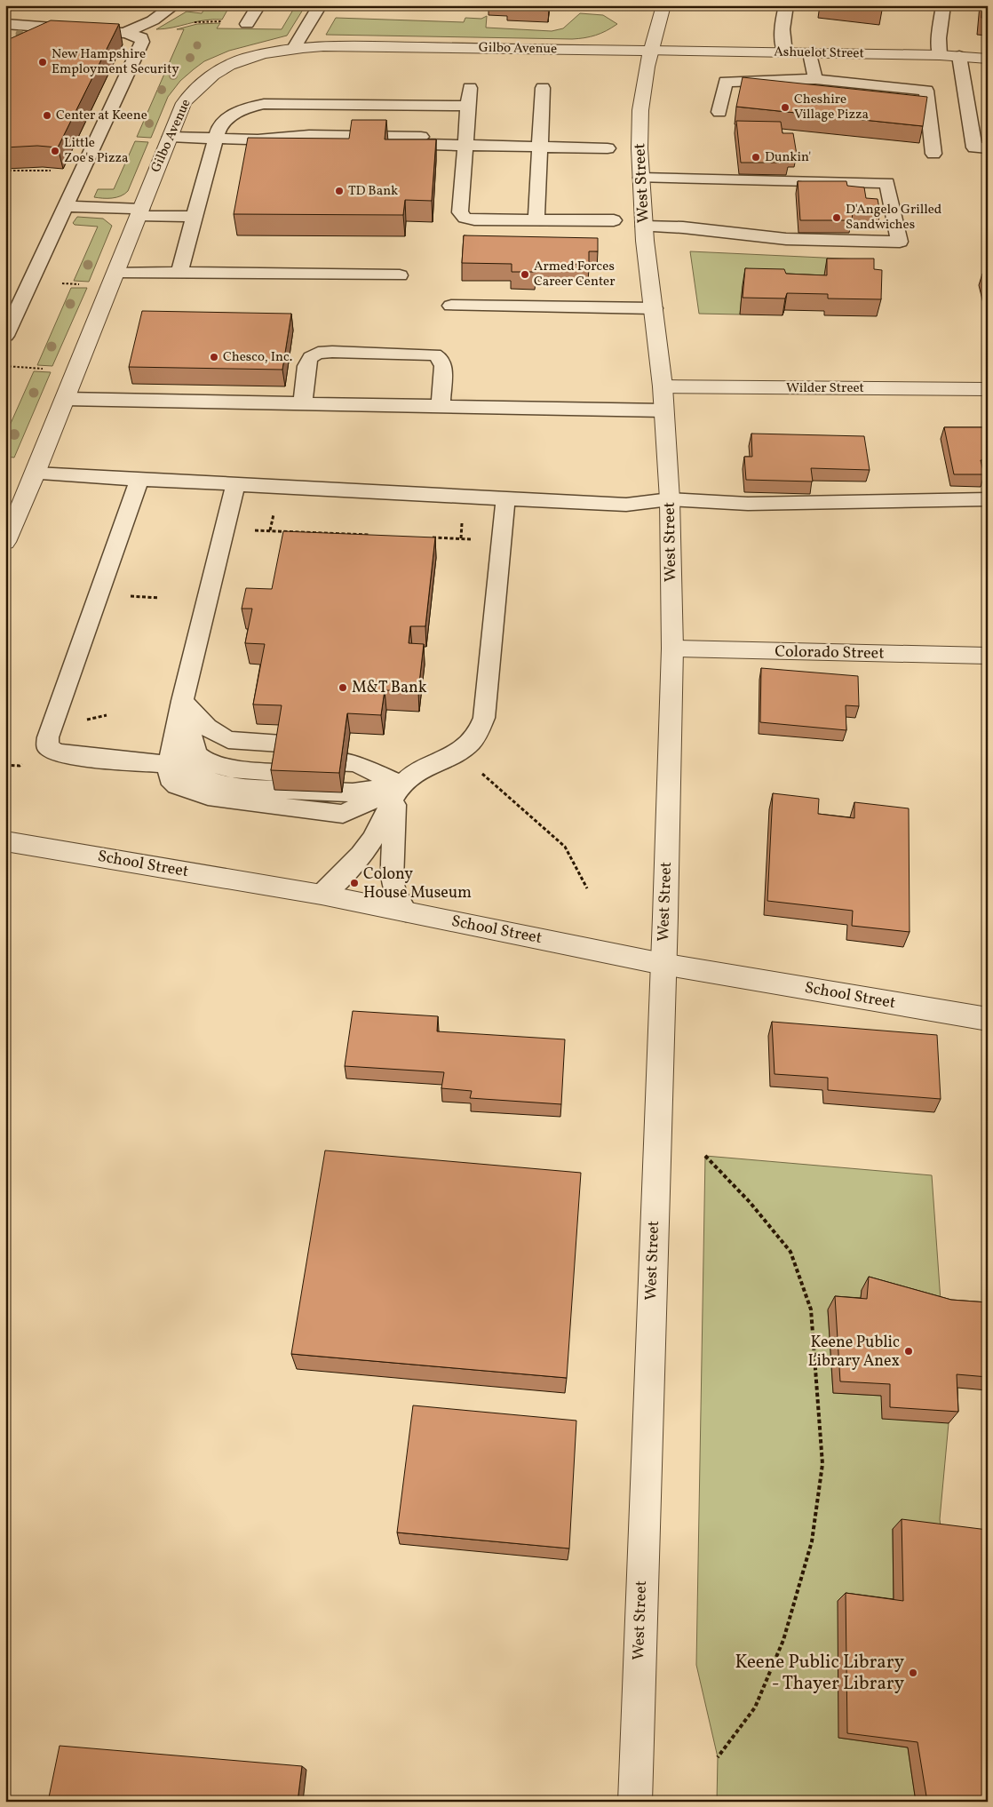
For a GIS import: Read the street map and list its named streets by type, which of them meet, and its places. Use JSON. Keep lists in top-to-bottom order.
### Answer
{
  "streets": {
    "street": [
      "Gilbo Avenue",
      "Ashuelot Street",
      "West Street",
      "Wilder Street",
      "Colorado Street",
      "School Street"
    ]
  },
  "crossings": [
    ["Gilbo Avenue", "Ashuelot Street"],
    ["Gilbo Avenue", "West Street"],
    ["Ashuelot Street", "West Street"],
    ["West Street", "Wilder Street"],
    ["West Street", "Colorado Street"],
    ["West Street", "School Street"]
  ],
  "places": [
    "New Hampshire Employment Security",
    "Cheshire Village Pizza",
    "Center at Keene",
    "Little Zoe's Pizza",
    "Dunkin'",
    "TD Bank",
    "D'Angelo Grilled Sandwiches",
    "Armed Forces Career Center",
    "Chesco, Inc.",
    "M&T Bank",
    "Colony House Museum",
    "Keene Public Library Anex",
    "Keene Public Library - Thayer Library"
  ]
}
